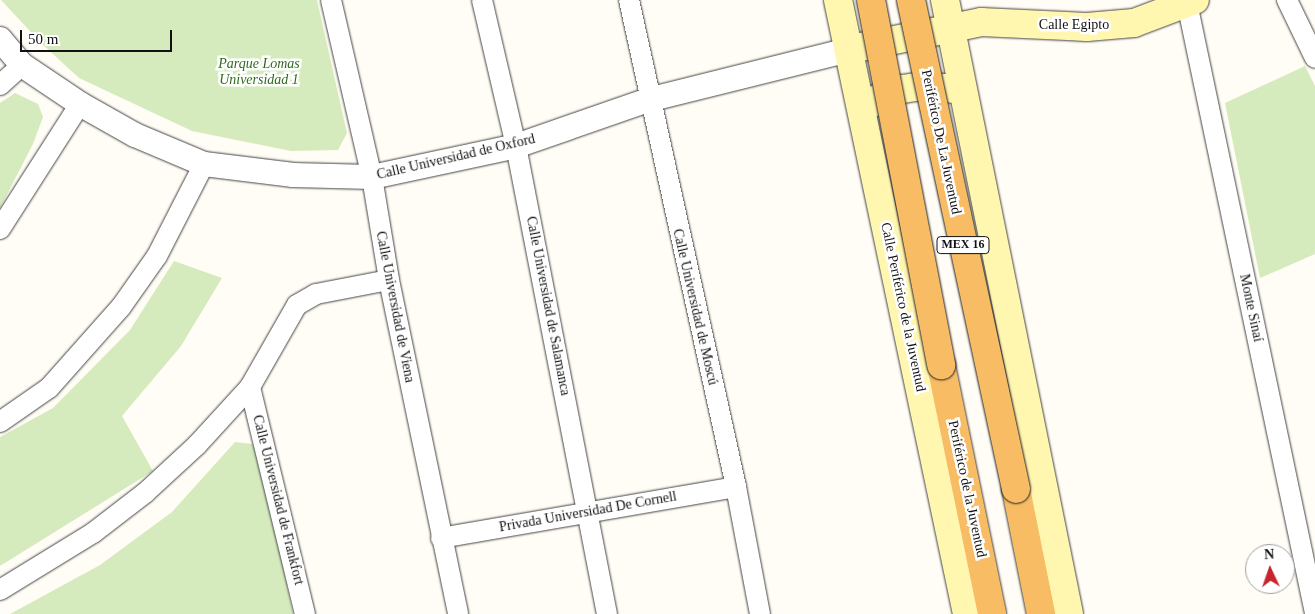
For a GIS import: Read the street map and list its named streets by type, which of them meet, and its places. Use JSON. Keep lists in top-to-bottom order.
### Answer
{
  "streets": {
    "highway": ["Periférico De La Juventud", "MEX 16", "Periférico de la Juventud"],
    "main road": ["Calle Egipto", "Calle Periférico de la Juventud"],
    "street": [
      "Calle Universidad de Oxford",
      "Calle Universidad de Salamanca",
      "Calle Universidad de Viena",
      "Calle Universidad de Moscú",
      "Monte Sinaí",
      "Calle Universidad de Frankfort",
      "Privada Universidad De Cornell"
    ]
  },
  "crossings": [
    ["Calle Egipto", "Calle Universidad de Oxford"],
    ["Calle Egipto", "Calle Periférico de la Juventud"],
    ["Calle Egipto", "Monte Sinaí"],
    ["Calle Universidad de Oxford", "Calle Universidad de Salamanca"],
    ["Calle Universidad de Oxford", "Calle Universidad de Viena"],
    ["Calle Universidad de Oxford", "Calle Universidad de Moscú"],
    ["Calle Universidad de Oxford", "Calle Periférico de la Juventud"],
    ["Calle Universidad de Salamanca", "Privada Universidad De Cornell"],
    ["Calle Universidad de Viena", "Privada Universidad De Cornell"],
    ["Calle Universidad de Moscú", "Privada Universidad De Cornell"]
  ],
  "parks": ["Parque Lomas Universidad 1"],
  "scale_bar": "50 m",
  "north": "top"
}
